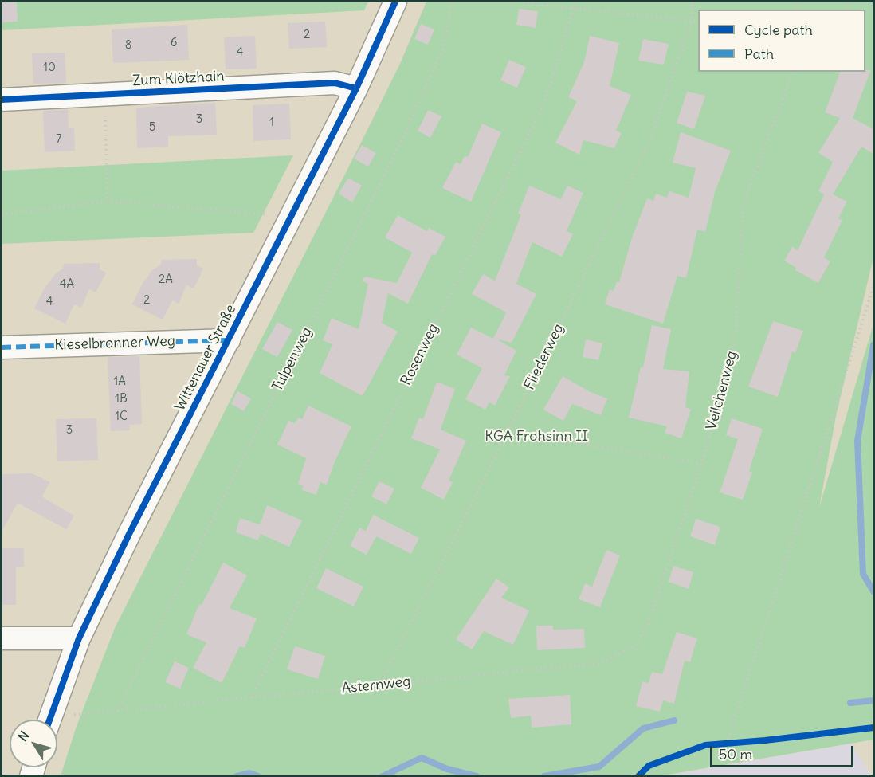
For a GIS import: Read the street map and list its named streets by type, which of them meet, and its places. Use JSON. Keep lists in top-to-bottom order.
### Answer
{
  "streets": {
    "street": ["Zum Klötzhain", "Kieselbronner Weg", "Wittenauer Straße"],
    "path": [
      "Rosenweg",
      "Fliederweg",
      "Tulpenweg",
      "Veilchenweg",
      "Asternweg"
    ]
  },
  "crossings": [
    ["Zum Klötzhain", "Wittenauer Straße"],
    ["Kieselbronner Weg", "Wittenauer Straße"],
    ["Rosenweg", "Asternweg"],
    ["Fliederweg", "Asternweg"],
    ["Tulpenweg", "Asternweg"],
    ["Veilchenweg", "Asternweg"]
  ],
  "parks": ["KGA Frohsinn II"],
  "house_numbers": [
    "2",
    "6",
    "8",
    "4",
    "10",
    "3",
    "1",
    "5",
    "7",
    "2A",
    "4A",
    "2",
    "4",
    "1A",
    "1B",
    "1C",
    "3"
  ],
  "legend": ["Cycle path", "Path"],
  "scale_bar": "50 m",
  "north": "top left"
}
